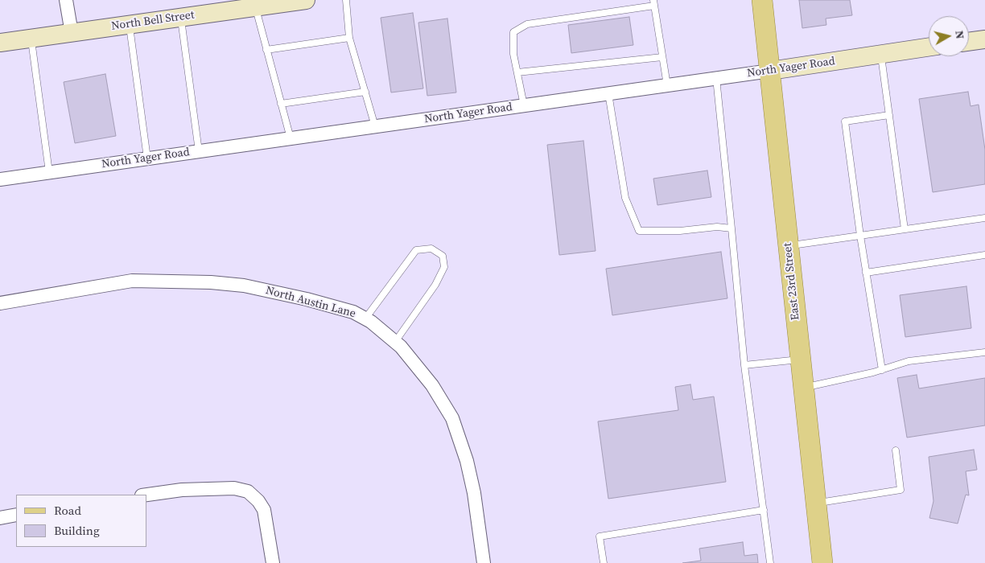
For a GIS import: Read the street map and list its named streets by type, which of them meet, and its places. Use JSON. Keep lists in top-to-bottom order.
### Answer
{
  "streets": {
    "main road": ["North Bell Street", "North Yager Road", "East 23rd Street"],
    "street": ["North Austin Lane"]
  },
  "crossings": [
    ["North Yager Road", "East 23rd Street"]
  ],
  "legend": ["Road", "Building"],
  "north": "right"
}
